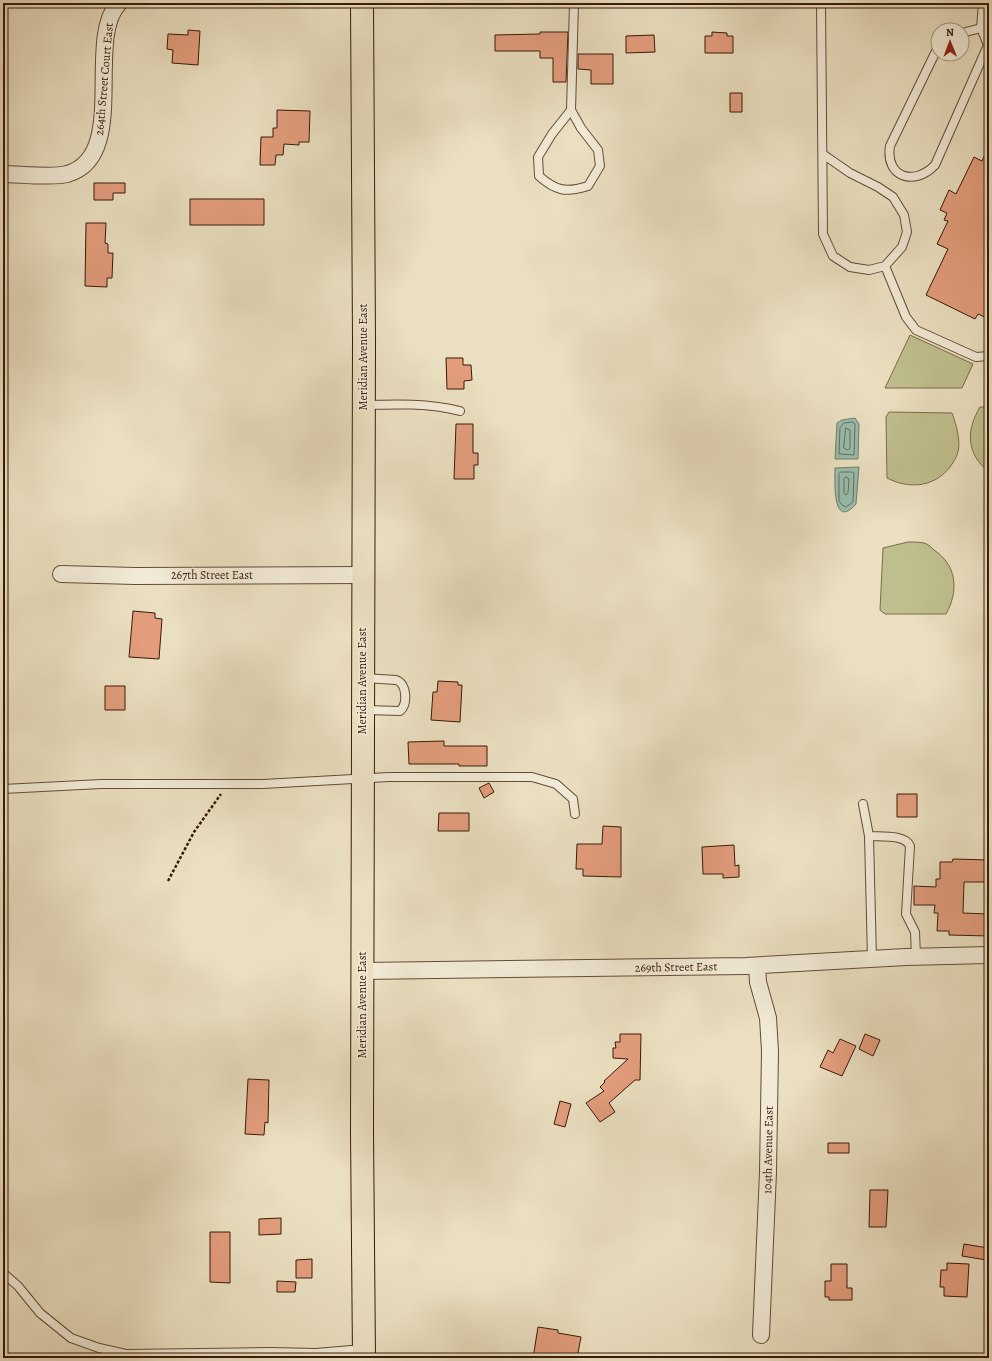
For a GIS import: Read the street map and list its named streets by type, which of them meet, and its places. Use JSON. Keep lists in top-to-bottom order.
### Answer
{
  "streets": {
    "main road": ["Meridian Avenue East"],
    "street": [
      "264th Street Court East",
      "267th Street East",
      "269th Street East",
      "104th Avenue East"
    ]
  },
  "crossings": [
    ["Meridian Avenue East", "267th Street East"],
    ["Meridian Avenue East", "269th Street East"],
    ["269th Street East", "104th Avenue East"]
  ],
  "north": "top"
}
